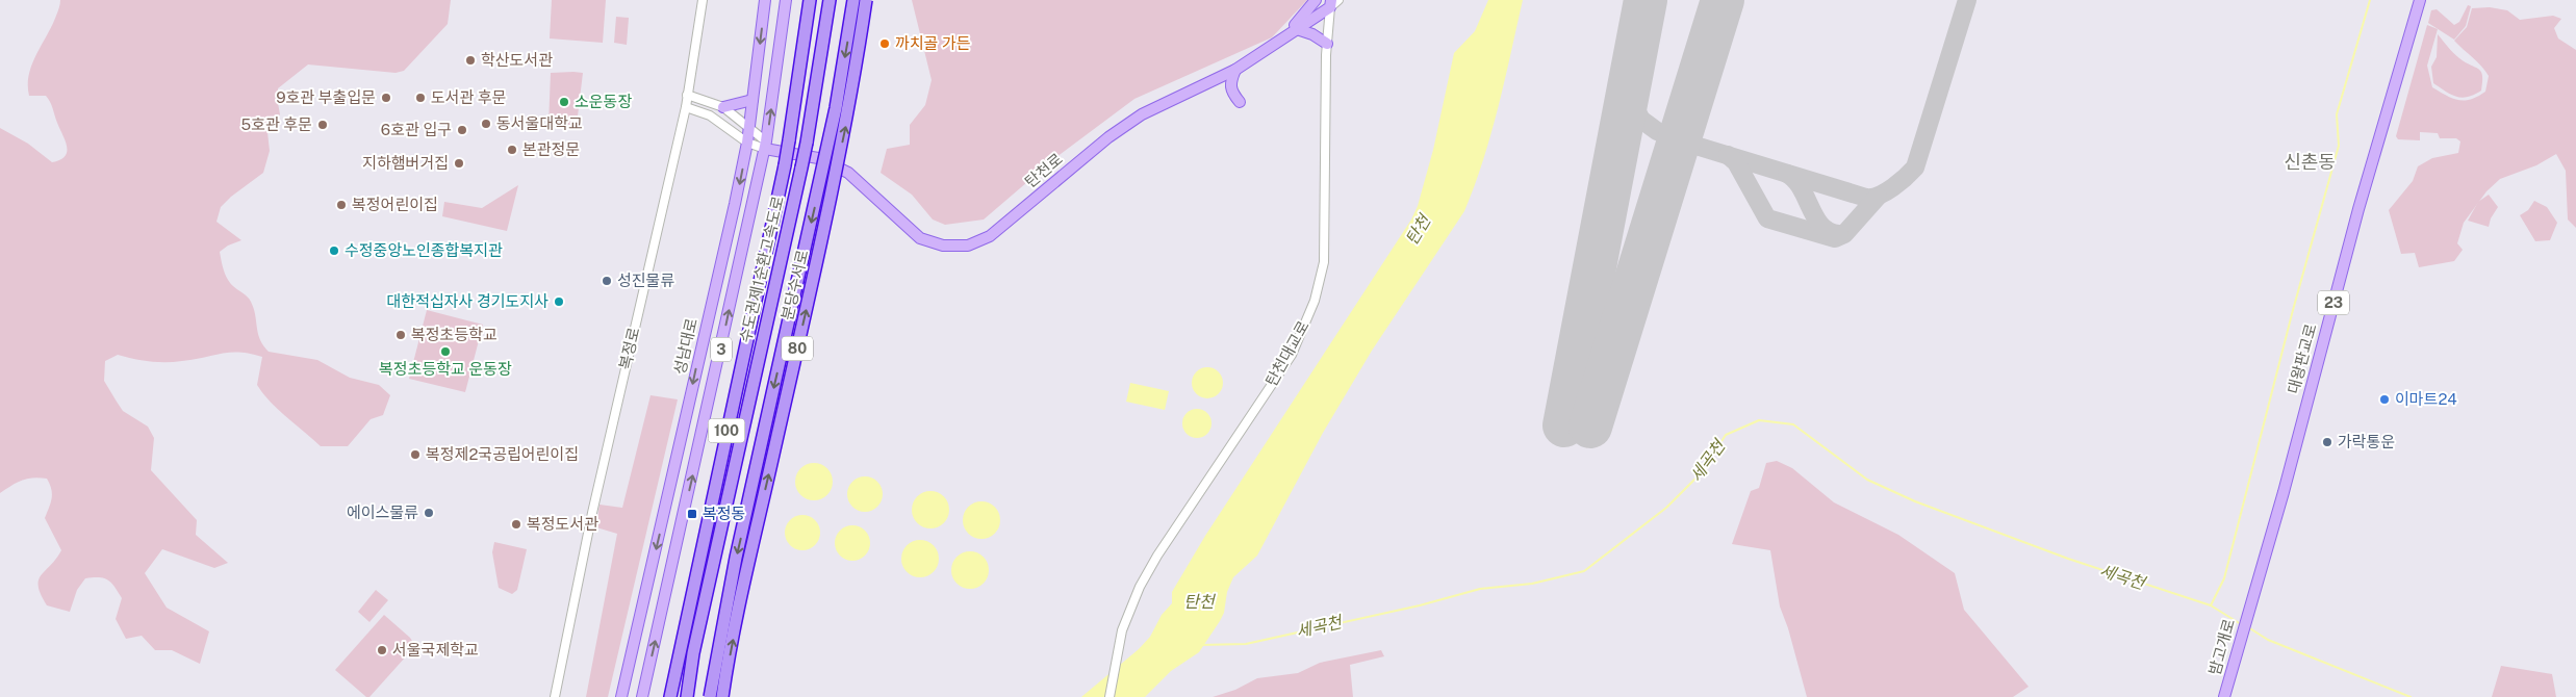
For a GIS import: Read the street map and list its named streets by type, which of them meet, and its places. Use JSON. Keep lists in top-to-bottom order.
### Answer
{
  "streets": {
    "highway": [
      "수도권제1순환고속도로",
      "분당수서로",
      "80",
      "100"
    ],
    "main road": [
      "탄천로",
      "23",
      "성남대로",
      "3",
      "대왕판교로",
      "밤고개로"
    ],
    "street": ["복정로", "탄천대교로"]
  },
  "crossings": [
    ["탄천로", "3"],
    ["탄천로", "탄천대교로"],
    ["대왕판교로", "밤고개로"]
  ],
  "districts": ["신촌동"],
  "water": ["탄천", "세곡천"],
  "places": {
    "other": [
      "까치골 가든",
      "학산도서관",
      "9호관 부출입문",
      "도서관 후문",
      "소운동장",
      "동서울대학교",
      "5호관 후문",
      "6호관 입구",
      "본관정문",
      "지하햄버거집",
      "복정어린이집",
      "수정중앙노인종합복지관",
      "성진물류",
      "대한적십자사 경기도지사",
      "복정초등학교",
      "복정초등학교 운동장",
      "이마트24",
      "가락통운",
      "복정제2국공립어린이집",
      "에이스물류",
      "복정도서관",
      "서울국제학교"
    ],
    "transit": ["복정동"]
  }
}
